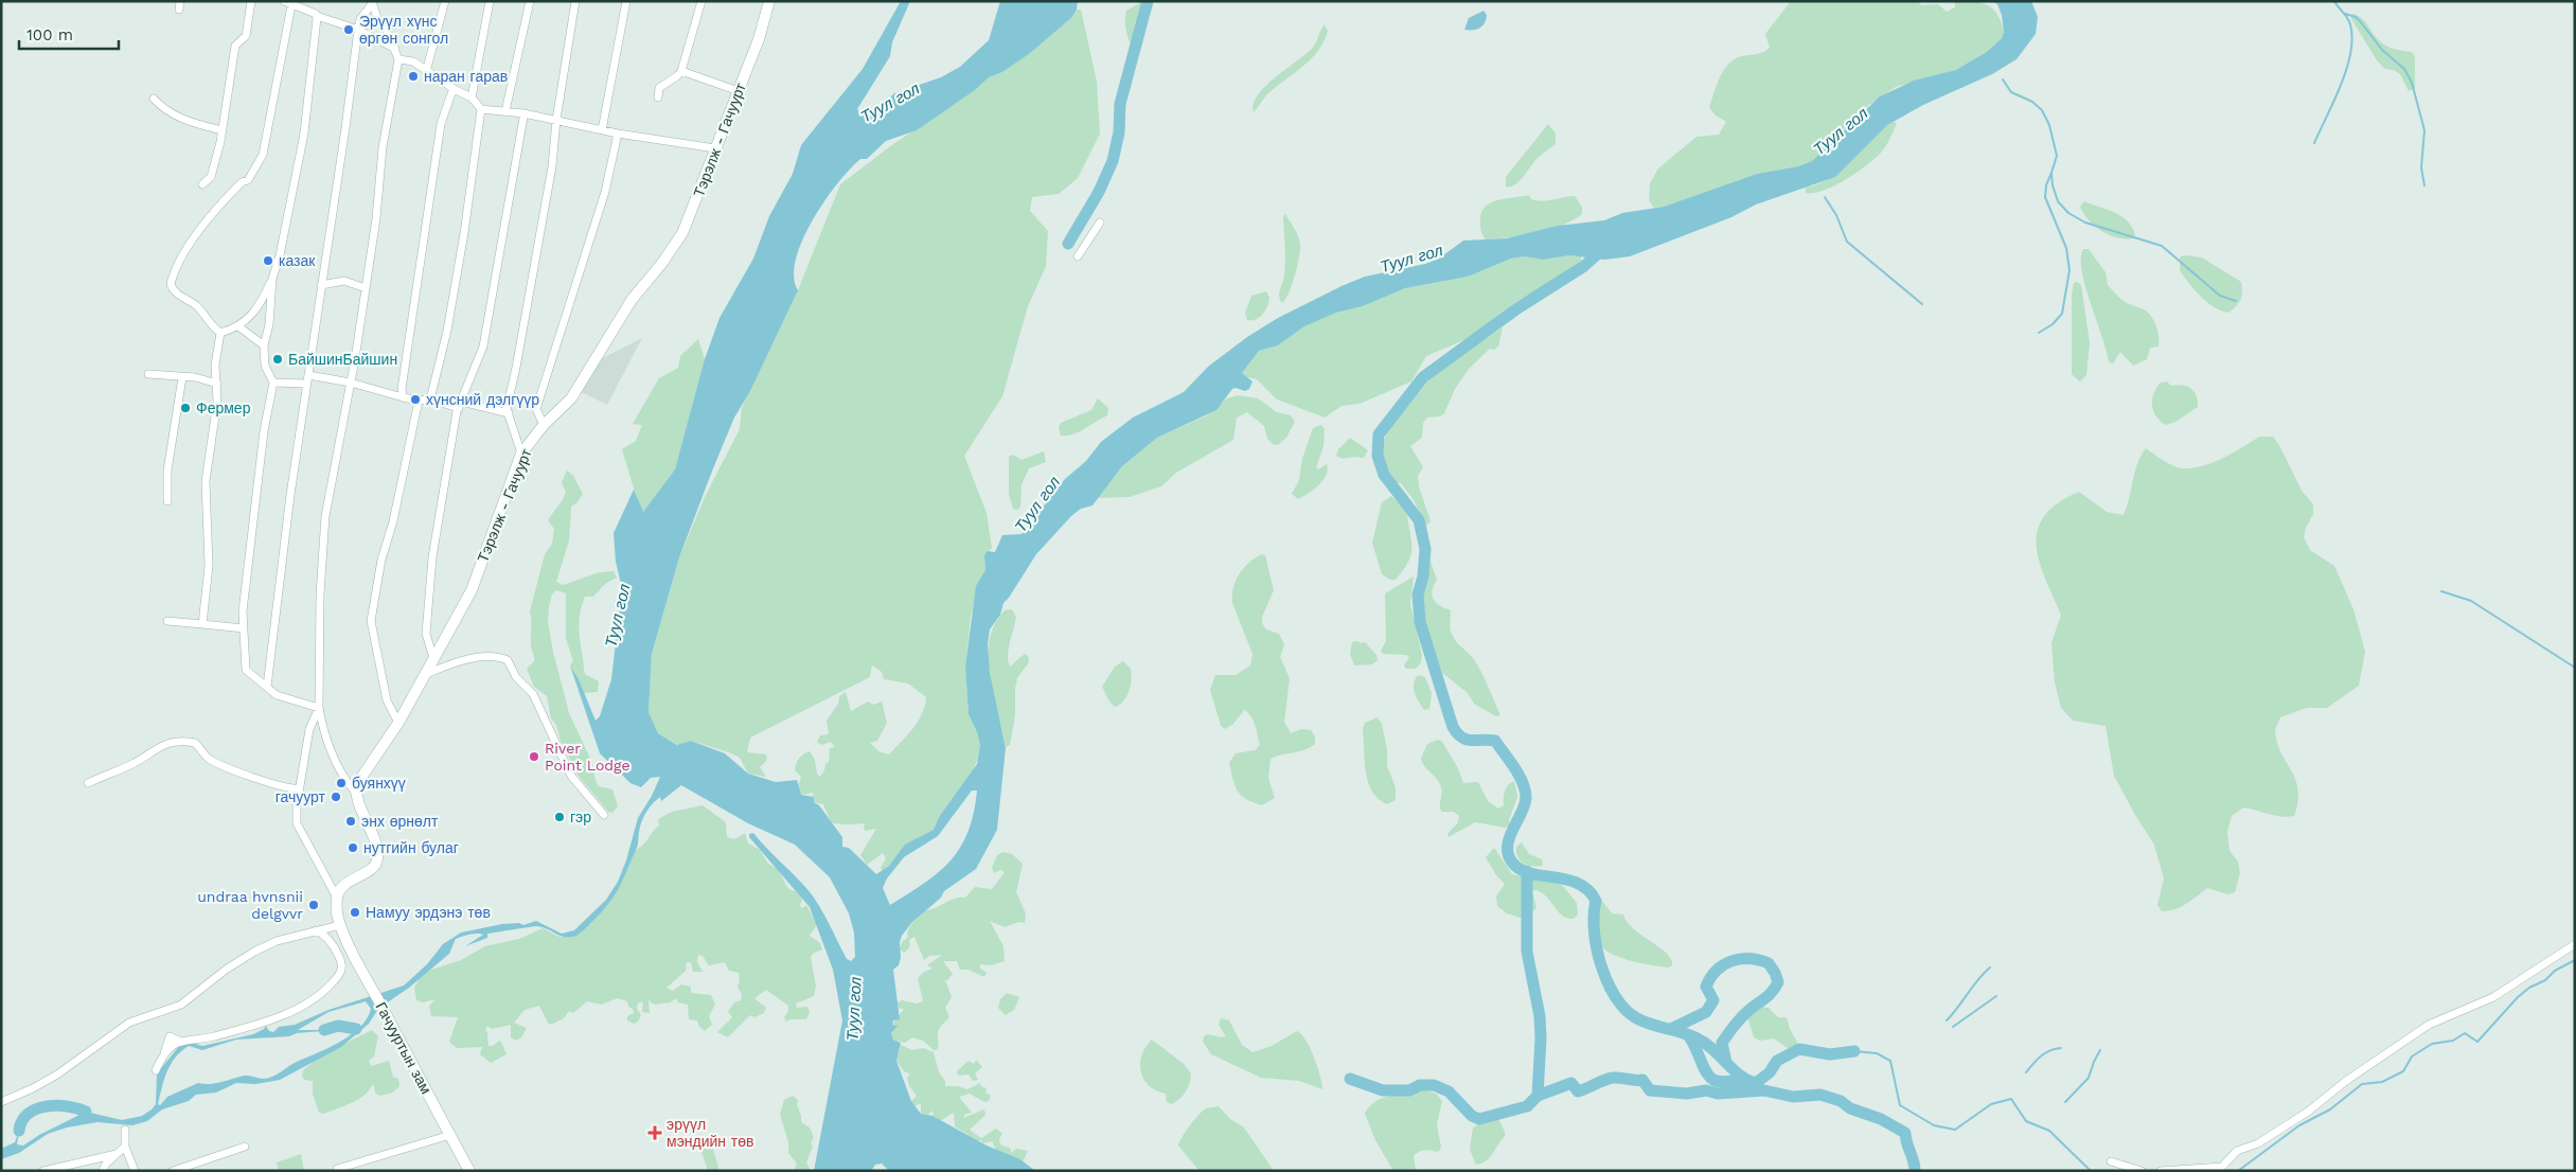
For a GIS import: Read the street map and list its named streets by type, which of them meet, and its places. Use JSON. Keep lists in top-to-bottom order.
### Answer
{
  "streets": {
    "main road": ["Тэрэлж - Гачуурт", "Гачууртын зам"]
  },
  "water": ["Туул гол"],
  "places": {
    "other": [
      "Эрүүл хүнс өргөн сонгол",
      "наран гарав",
      "казак",
      "БайшинБайшин",
      "хүнсний дэлгүүр",
      "Фермер",
      "River Point Lodge",
      "буянхүү",
      "гачуурт",
      "гэр",
      "энх өрнөлт",
      "нутгийн булаг",
      "undraa hvnsnii delgvvr",
      "Намуу эрдэнэ төв"
    ],
    "health": ["эрүүл мэндийн төв"]
  },
  "scale_bar": "100 m"
}
